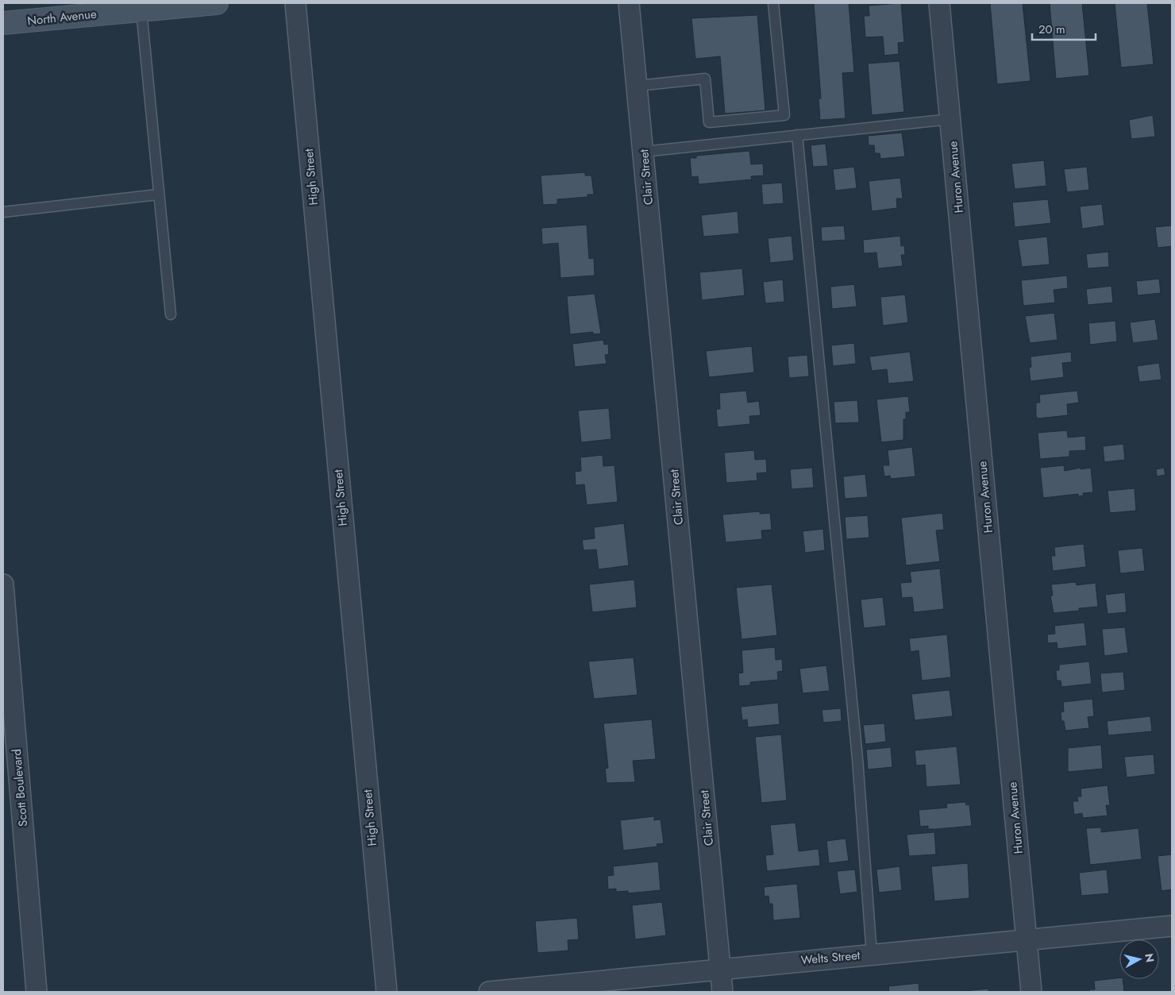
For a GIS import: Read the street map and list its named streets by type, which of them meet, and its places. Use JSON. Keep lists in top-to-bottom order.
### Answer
{
  "streets": {
    "main road": ["North Avenue"],
    "street": [
      "High Street",
      "Clair Street",
      "Huron Avenue",
      "Scott Boulevard",
      "Welts Street"
    ]
  },
  "crossings": [
    ["Clair Street", "Welts Street"],
    ["Huron Avenue", "Welts Street"]
  ],
  "scale_bar": "20 m",
  "north": "right"
}
